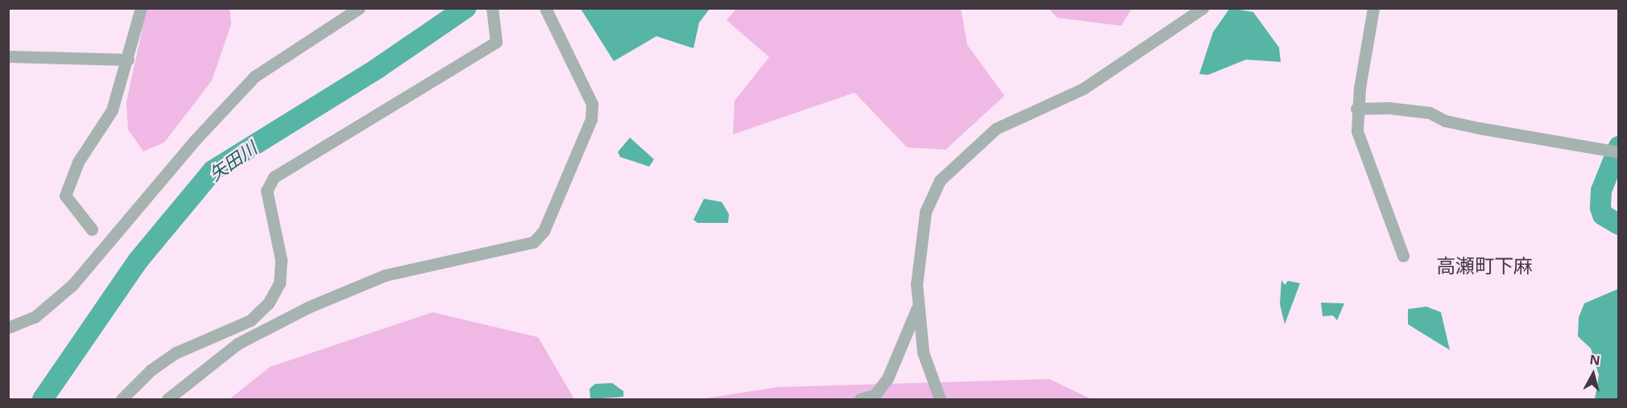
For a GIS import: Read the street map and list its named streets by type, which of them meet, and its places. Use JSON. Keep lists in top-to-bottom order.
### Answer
{
  "districts": ["高瀬町下麻"],
  "water": ["矢田川"],
  "north": "top"
}
